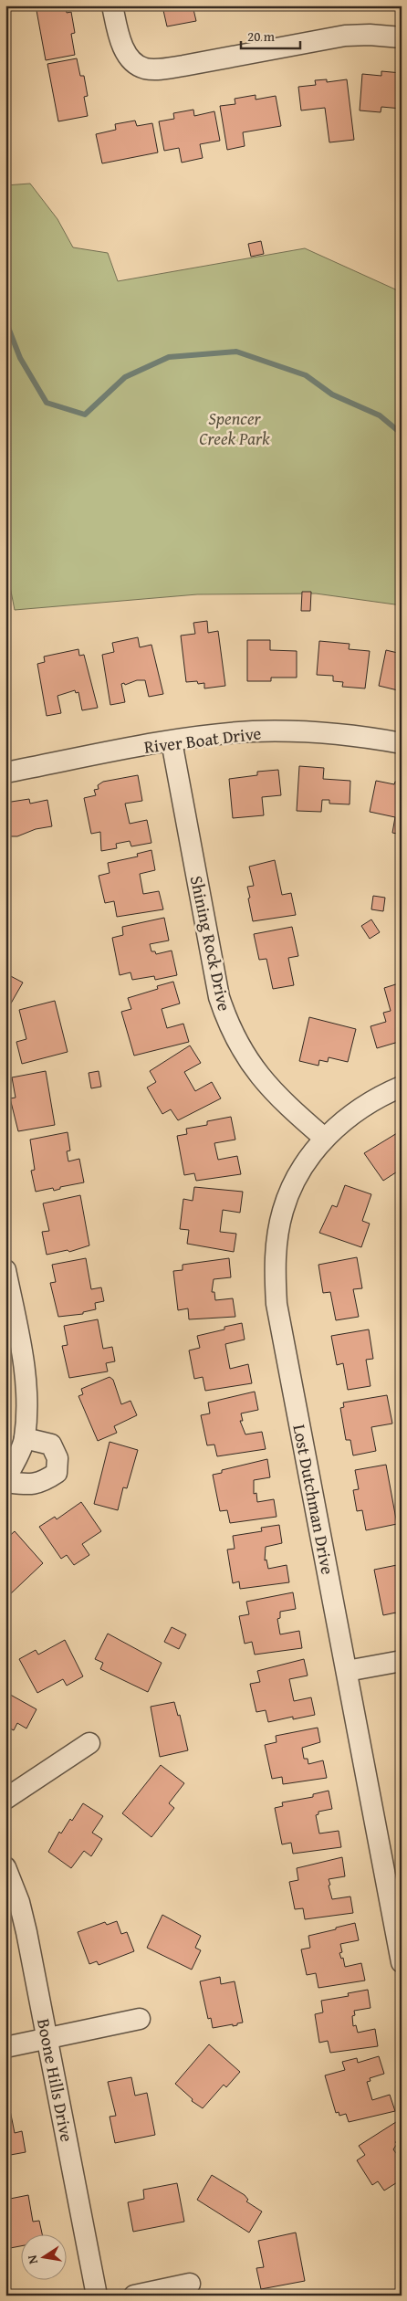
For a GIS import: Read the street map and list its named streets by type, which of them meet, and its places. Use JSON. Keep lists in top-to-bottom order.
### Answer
{
  "streets": {
    "street": [
      "River Boat Drive",
      "Shining Rock Drive",
      "Lost Dutchman Drive",
      "Boone Hills Drive"
    ]
  },
  "crossings": [
    ["River Boat Drive", "Shining Rock Drive"],
    ["Shining Rock Drive", "Lost Dutchman Drive"]
  ],
  "parks": ["Spencer Creek Park"],
  "scale_bar": "20 m",
  "north": "left"
}
